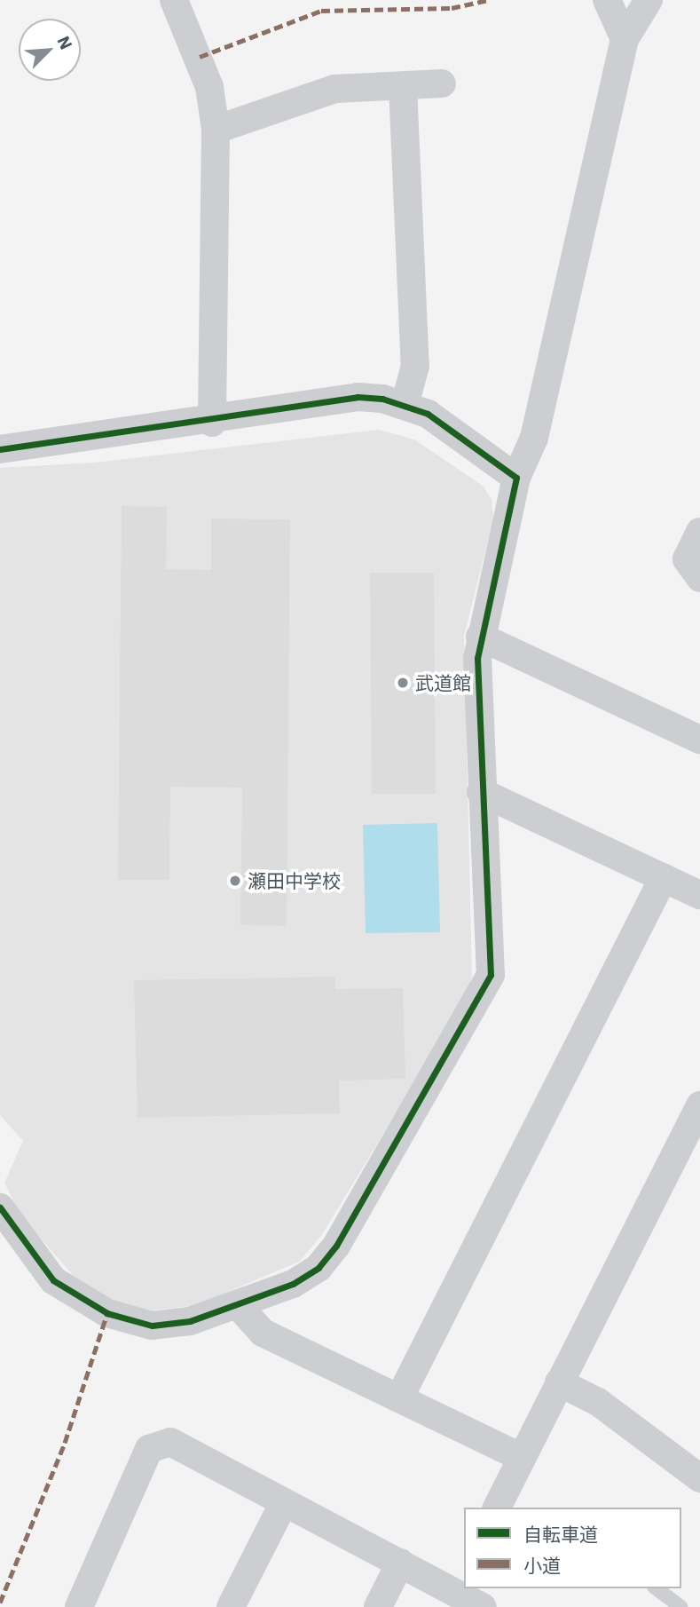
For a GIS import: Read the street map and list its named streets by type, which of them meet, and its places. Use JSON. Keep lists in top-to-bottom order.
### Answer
{
  "places": ["武道館", "瀬田中学校"],
  "legend": ["自転車道", "小道"],
  "north": "top right"
}
